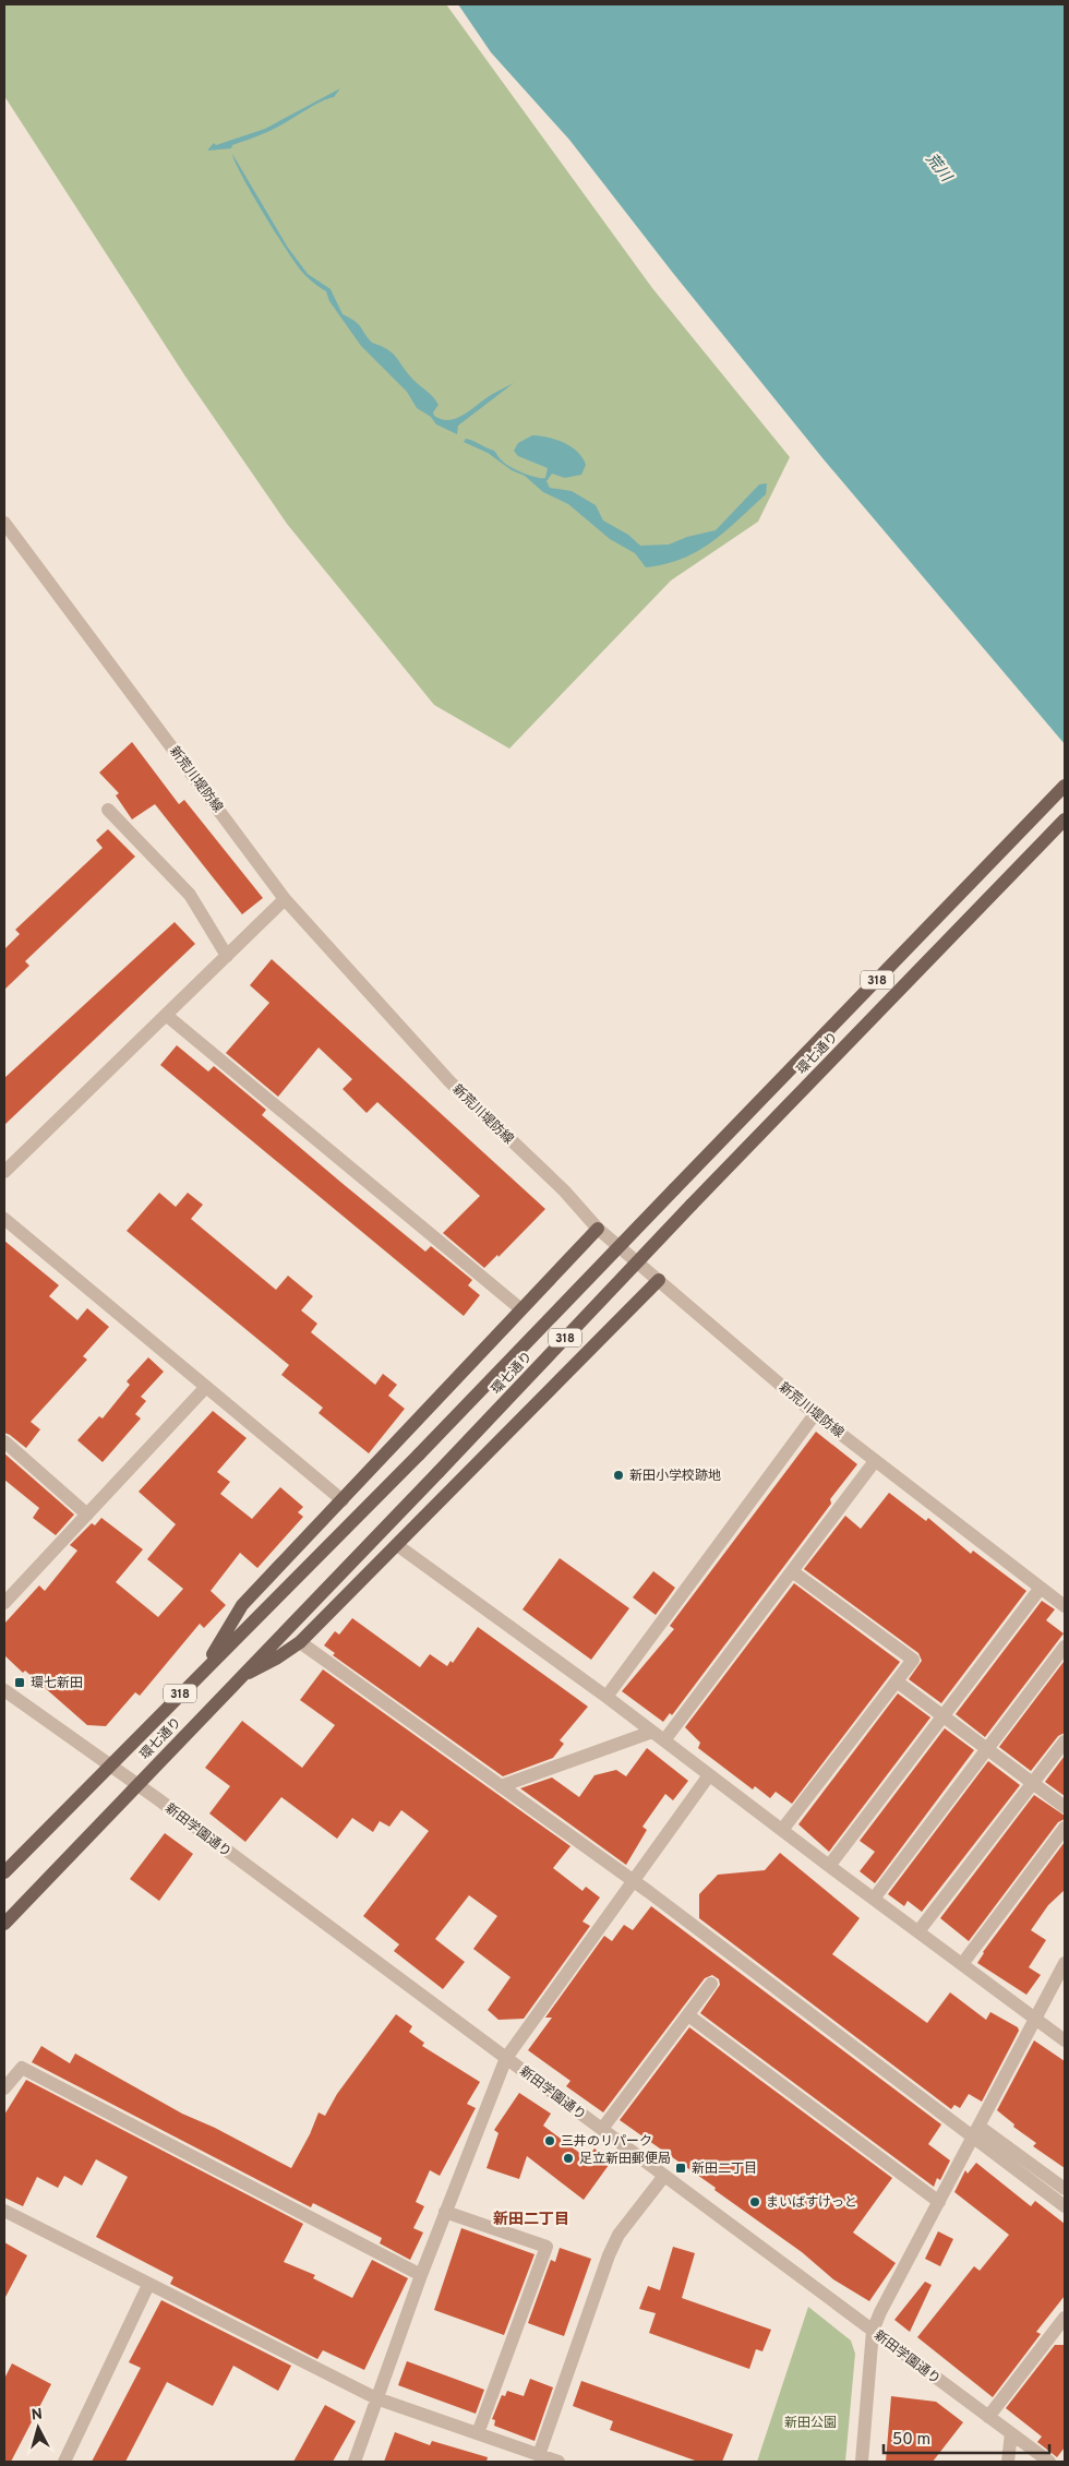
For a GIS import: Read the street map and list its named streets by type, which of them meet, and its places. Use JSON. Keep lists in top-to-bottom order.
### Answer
{
  "streets": {
    "main road": ["318", "環七通り"],
    "street": ["新荒川堤防線", "新田学園通り"]
  },
  "crossings": [
    ["環七通り", "新田学園通り"]
  ],
  "districts": ["新田二丁目"],
  "water": ["荒川"],
  "parks": ["新田公園"],
  "places": {
    "other": [
      "新田小学校跡地",
      "三井のリパーク",
      "足立新田郵便局",
      "まいばすけっと"
    ],
    "transit": ["環七新田", "新田二丁目"]
  },
  "scale_bar": "50 m",
  "north": "top"
}
